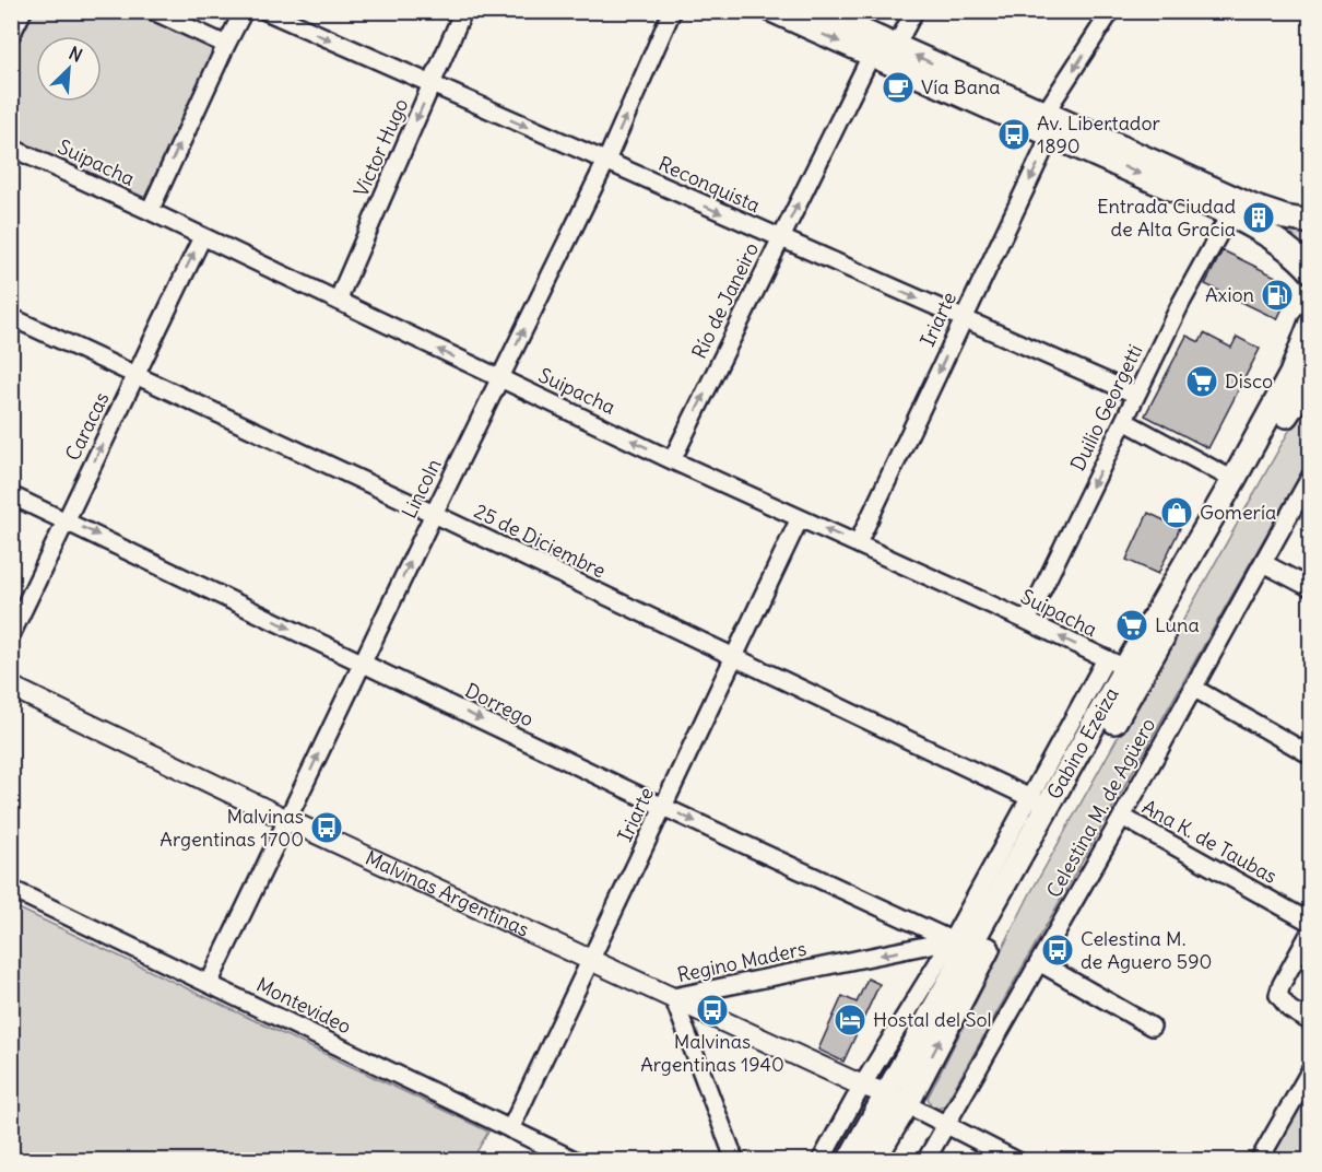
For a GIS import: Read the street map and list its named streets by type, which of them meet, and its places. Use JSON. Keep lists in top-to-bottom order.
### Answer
{
  "streets": {
    "main road": ["Gabino Ezeiza"],
    "street": [
      "Victor Hugo",
      "Suipacha",
      "Reconquista",
      "Río de Janeiro",
      "Iriarte",
      "Duilio Georgetti",
      "Caracas",
      "Lincoln",
      "25 de Diciembre",
      "Dorrego",
      "Celestina M. de Agüero",
      "Ana K. de Taubas",
      "Malvinas Argentinas",
      "Regino Maders",
      "Montevideo"
    ]
  },
  "crossings": [
    ["Victor Hugo", "Suipacha"],
    ["Victor Hugo", "Reconquista"],
    ["Suipacha", "Río de Janeiro"],
    ["Suipacha", "Iriarte"],
    ["Suipacha", "Duilio Georgetti"],
    ["Suipacha", "Caracas"],
    ["Suipacha", "Lincoln"],
    ["Suipacha", "Gabino Ezeiza"],
    ["Reconquista", "Río de Janeiro"],
    ["Reconquista", "Iriarte"],
    ["Reconquista", "Duilio Georgetti"],
    ["Reconquista", "Lincoln"],
    ["Iriarte", "25 de Diciembre"],
    ["Iriarte", "Dorrego"],
    ["Iriarte", "Malvinas Argentinas"],
    ["Iriarte", "Montevideo"],
    ["Caracas", "25 de Diciembre"],
    ["Caracas", "Dorrego"],
    ["Lincoln", "25 de Diciembre"],
    ["Lincoln", "Dorrego"],
    ["Lincoln", "Malvinas Argentinas"],
    ["Lincoln", "Montevideo"],
    ["25 de Diciembre", "Gabino Ezeiza"],
    ["Dorrego", "Gabino Ezeiza"],
    ["Dorrego", "Regino Maders"],
    ["Gabino Ezeiza", "Malvinas Argentinas"],
    ["Gabino Ezeiza", "Regino Maders"],
    ["Celestina M. de Agüero", "Ana K. de Taubas"],
    ["Malvinas Argentinas", "Regino Maders"]
  ],
  "one_way": [
    "Victor Hugo",
    "Suipacha",
    "Reconquista",
    "Río de Janeiro",
    "Iriarte",
    "Duilio Georgetti",
    "Caracas",
    "Lincoln",
    "Dorrego",
    "Regino Maders"
  ],
  "places": {
    "cafe": ["Vía Bana"],
    "bus stop": [
      "Av. Libertador 1890",
      "Malvinas Argentinas 1700",
      "Celestina M. de Aguero 590",
      "Malvinas Argentinas 1940"
    ],
    "building": ["Entrada Ciudad de Alta Gracia"],
    "fuel station": ["Axion"],
    "supermarket": ["Disco", "Luna"],
    "shop": ["Gomería"],
    "hotel": ["Hostal del Sol"]
  },
  "north": "top right"
}
